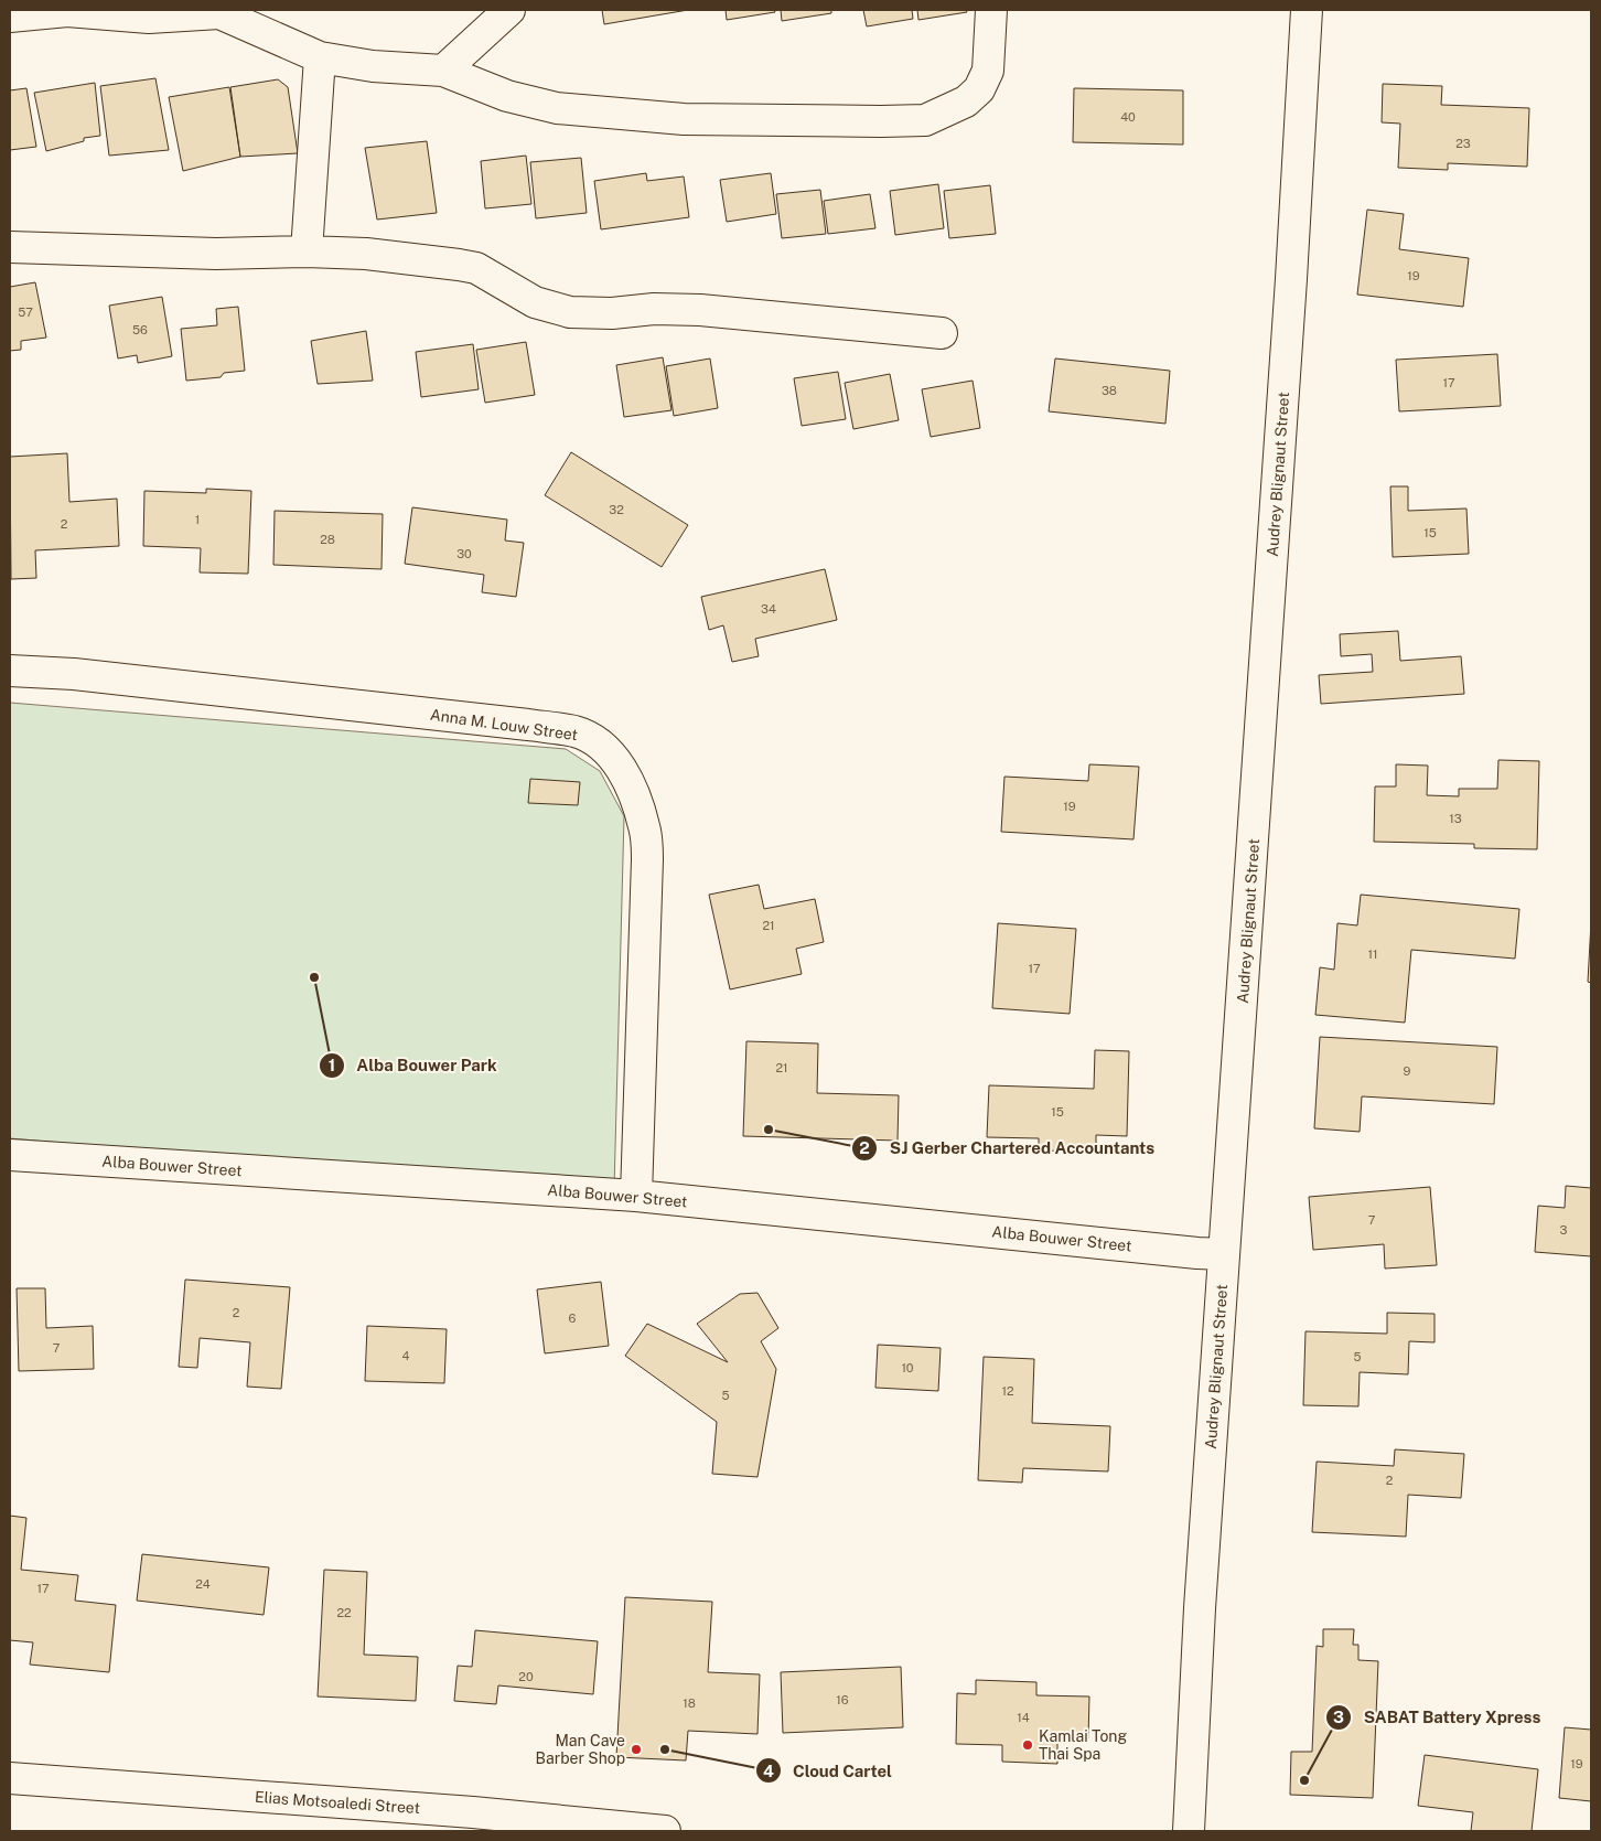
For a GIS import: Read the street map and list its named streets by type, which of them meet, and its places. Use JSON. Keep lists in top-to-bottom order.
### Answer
{
  "streets": {
    "street": [
      "Audrey Blignaut Street",
      "Anna M. Louw Street",
      "Alba Bouwer Street",
      "Elias Motsoaledi Street"
    ]
  },
  "crossings": [
    ["Audrey Blignaut Street", "Alba Bouwer Street"],
    ["Anna M. Louw Street", "Alba Bouwer Street"]
  ],
  "places": [
    "Alba Bouwer Park",
    "SJ Gerber Chartered Accountants",
    "Kamlai Tong Thai Spa",
    "Man Cave Barber Shop",
    "Cloud Cartel",
    "SABAT Battery Xpress"
  ],
  "house_numbers": [
    "40",
    "23",
    "19",
    "57",
    "56",
    "17",
    "38",
    "32",
    "1",
    "2",
    "15",
    "28",
    "30",
    "34",
    "19",
    "13",
    "21",
    "11",
    "17",
    "21",
    "9",
    "15",
    "7",
    "3",
    "2",
    "6",
    "7",
    "4",
    "5",
    "10",
    "12",
    "5",
    "2",
    "24",
    "17",
    "22",
    "20",
    "16",
    "18",
    "14",
    "19"
  ]
}
